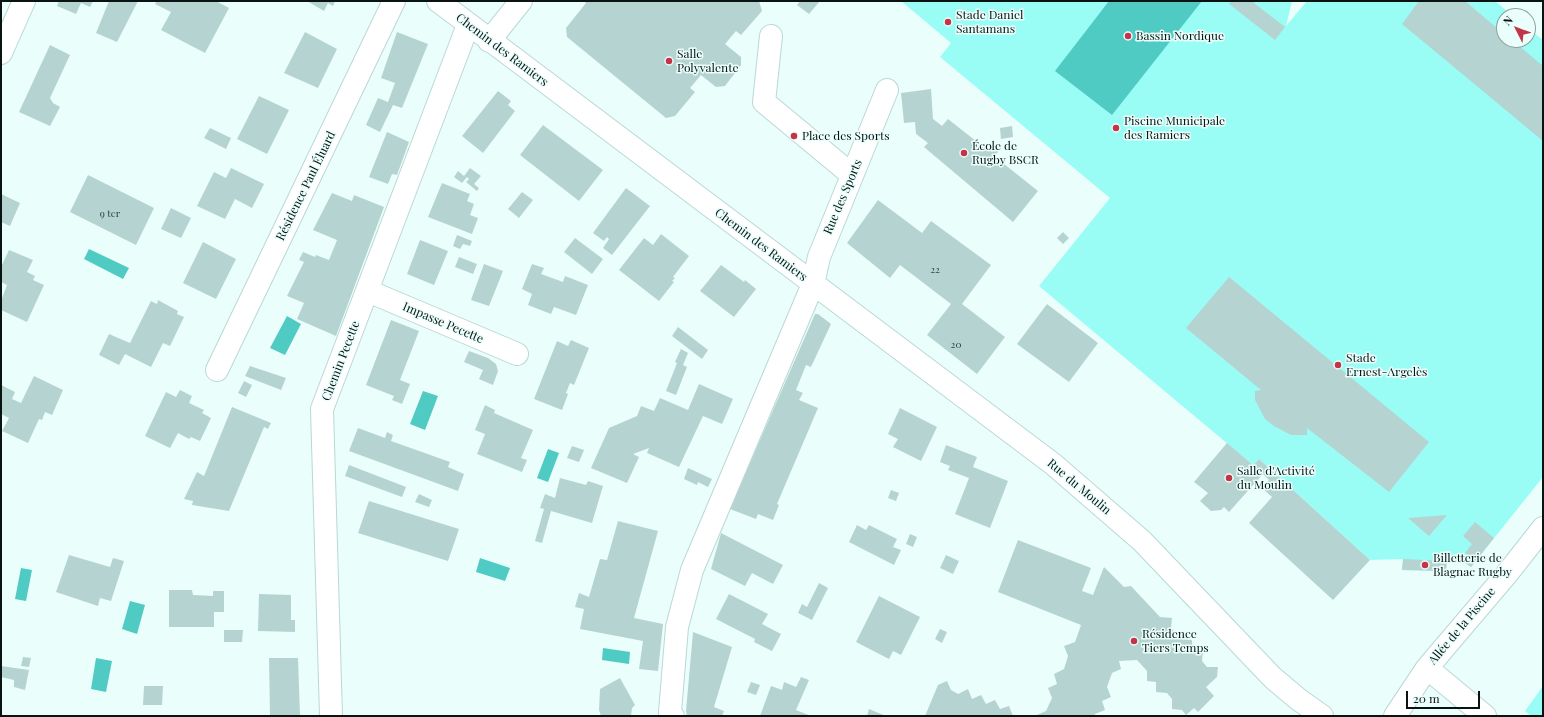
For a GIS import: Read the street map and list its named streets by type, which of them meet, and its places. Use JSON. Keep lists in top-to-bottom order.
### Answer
{
  "streets": {
    "street": [
      "Chemin des Ramiers",
      "Résidence Paul Éluard",
      "Rue des Sports",
      "Impasse Pecette",
      "Chemin Pecette",
      "Rue du Moulin",
      "Allée de la Piscine"
    ]
  },
  "crossings": [
    ["Chemin des Ramiers", "Rue des Sports"],
    ["Chemin des Ramiers", "Chemin Pecette"],
    ["Chemin des Ramiers", "Rue du Moulin"],
    ["Rue des Sports", "Rue du Moulin"],
    ["Impasse Pecette", "Chemin Pecette"]
  ],
  "places": [
    "Stade Daniel Santamans",
    "Bassin Nordique",
    "Salle Polyvalente",
    "Piscine Municipale des Ramiers",
    "Place des Sports",
    "École de Rugby BSCR",
    "Stade Ernest-Argelès",
    "Salle d'Activité du Moulin",
    "Billetterie de Blagnac Rugby",
    "Résidence Tiers Temps"
  ],
  "house_numbers": ["9 ter", "22", "20"],
  "scale_bar": "20 m",
  "north": "top left"
}
